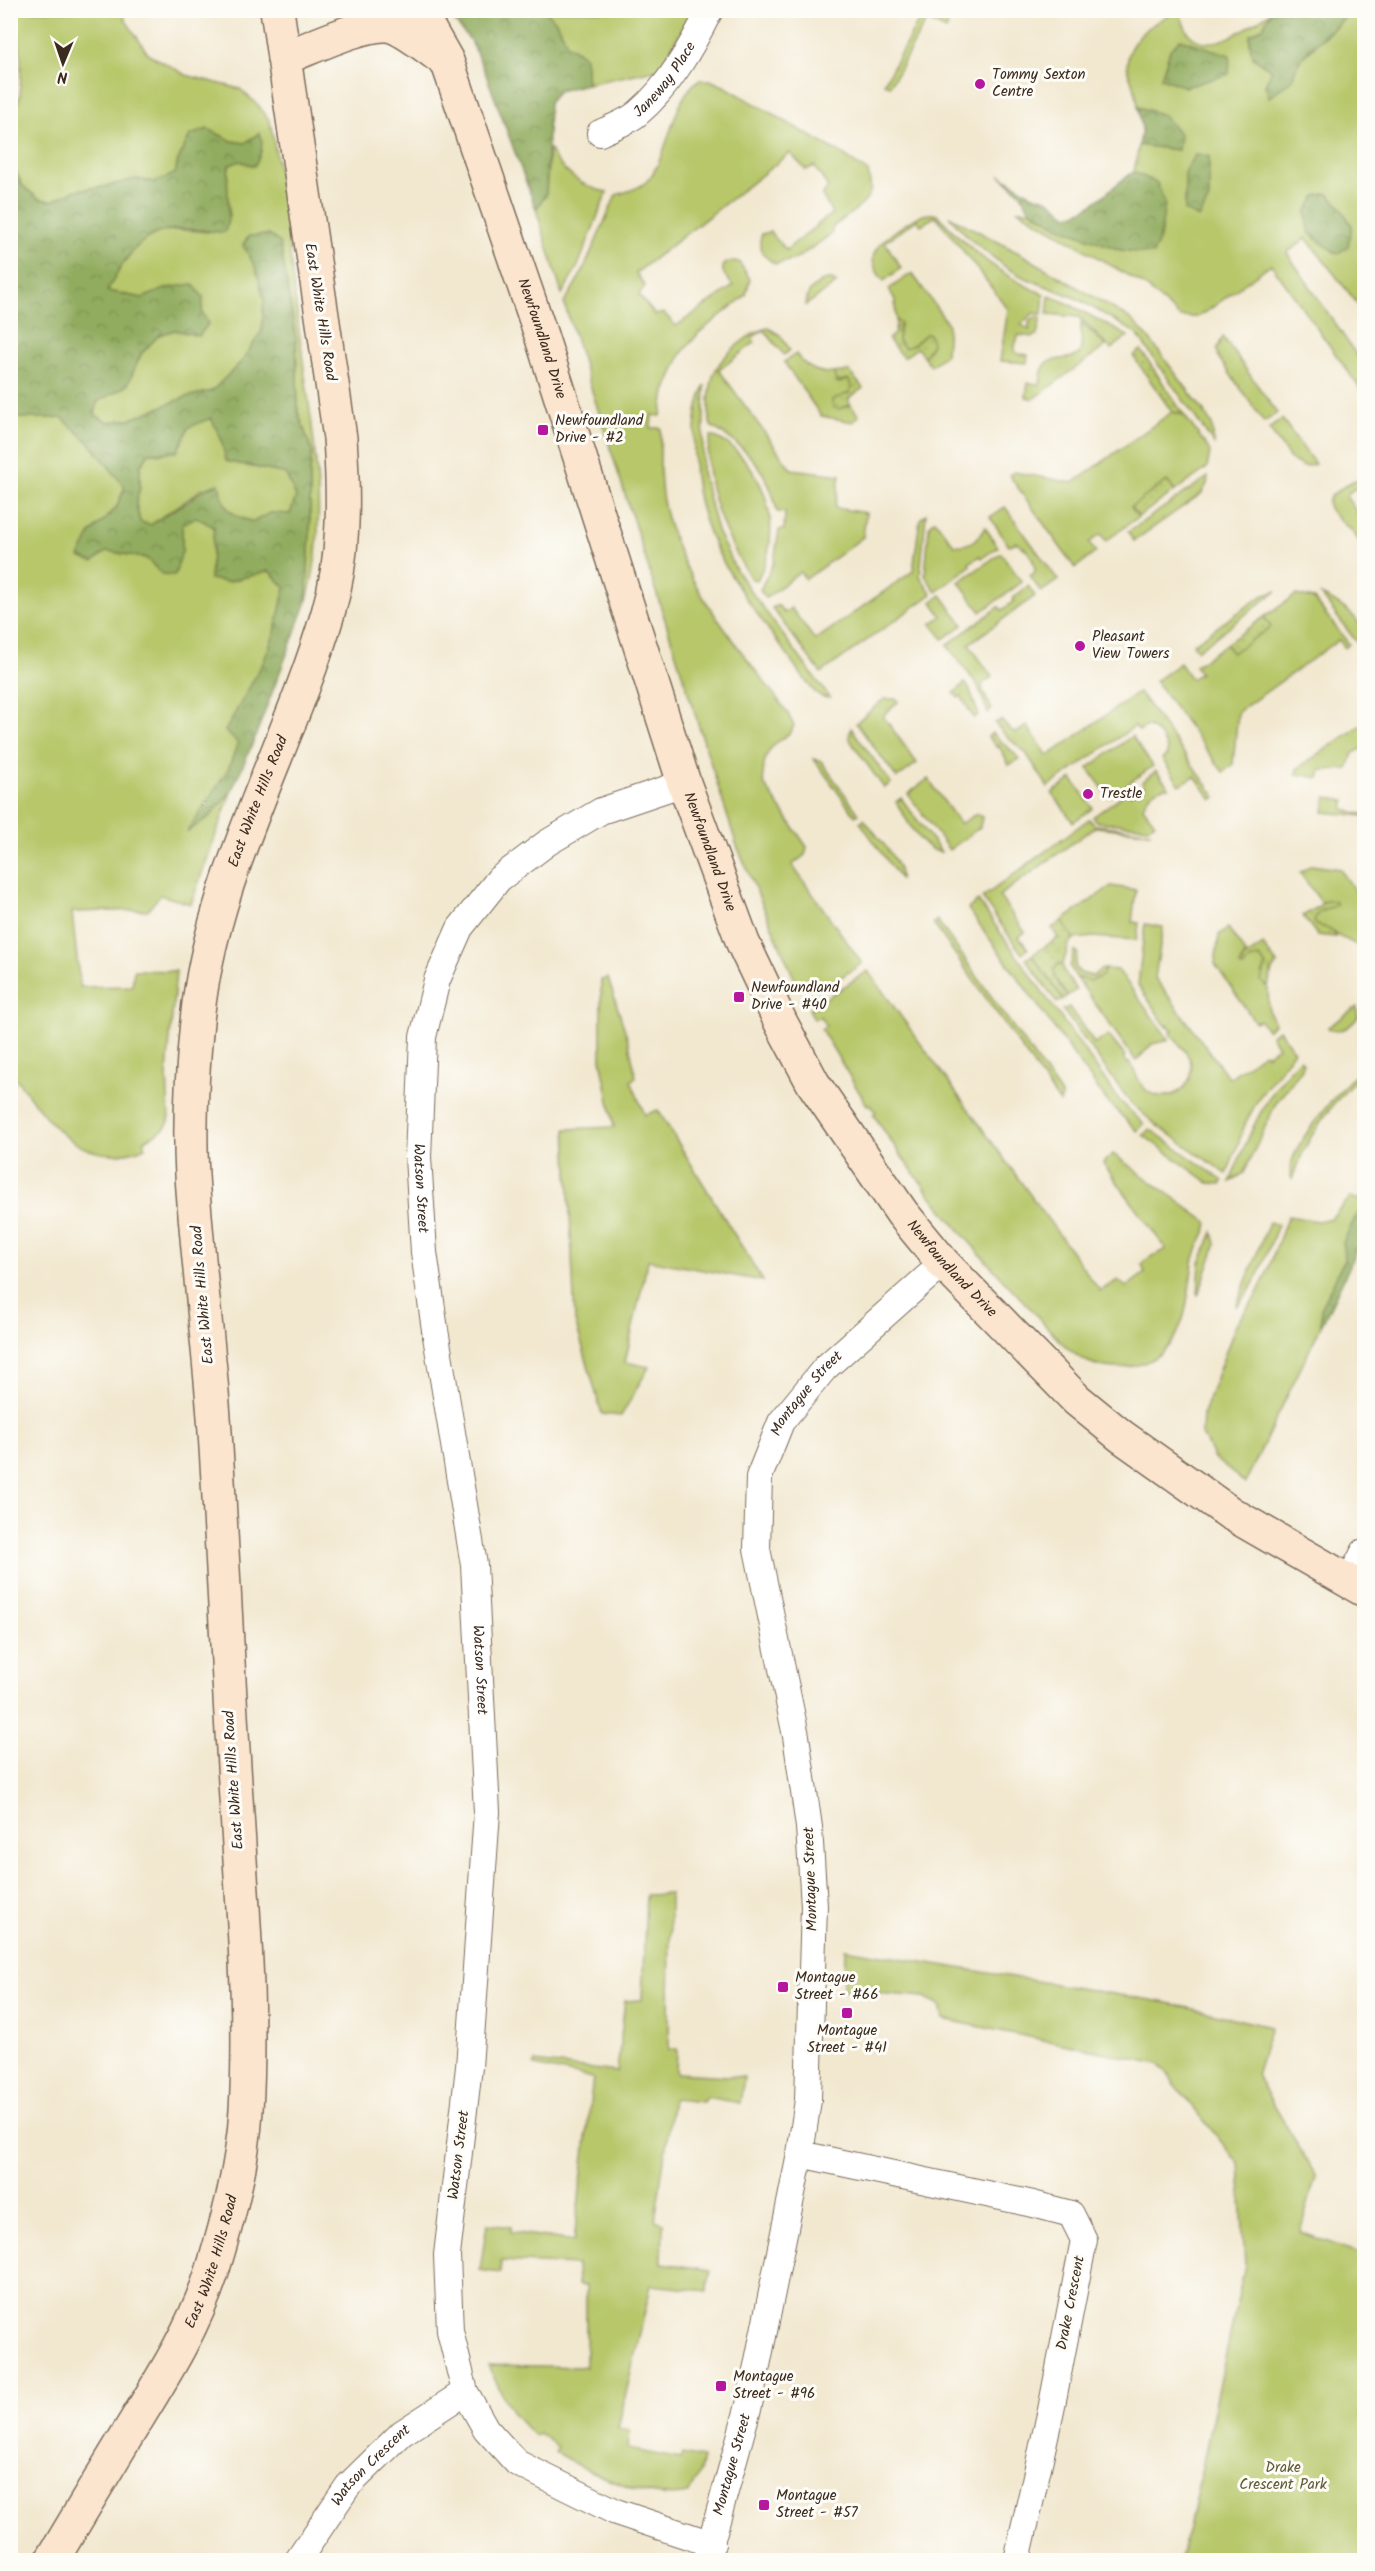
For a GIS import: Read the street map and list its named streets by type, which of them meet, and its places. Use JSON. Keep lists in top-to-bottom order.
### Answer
{
  "streets": {
    "main road": ["East White Hills Road", "Newfoundland Drive"],
    "street": [
      "Janeway Place",
      "Watson Street",
      "Montague Street",
      "Drake Crescent",
      "Watson Crescent"
    ]
  },
  "crossings": [
    ["Newfoundland Drive", "Watson Street"],
    ["Newfoundland Drive", "Montague Street"],
    ["Watson Street", "Montague Street"],
    ["Watson Street", "Watson Crescent"],
    ["Montague Street", "Drake Crescent"]
  ],
  "parks": ["Drake Crescent Park"],
  "places": {
    "other": ["Tommy Sexton Centre", "Pleasant View Towers", "Trestle"],
    "transit": [
      "Newfoundland Drive - #2",
      "Newfoundland Drive - #40",
      "Montague Street - #66",
      "Montague Street - #41",
      "Montague Street - #96",
      "Montague Street - #57"
    ]
  },
  "north": "bottom"
}
